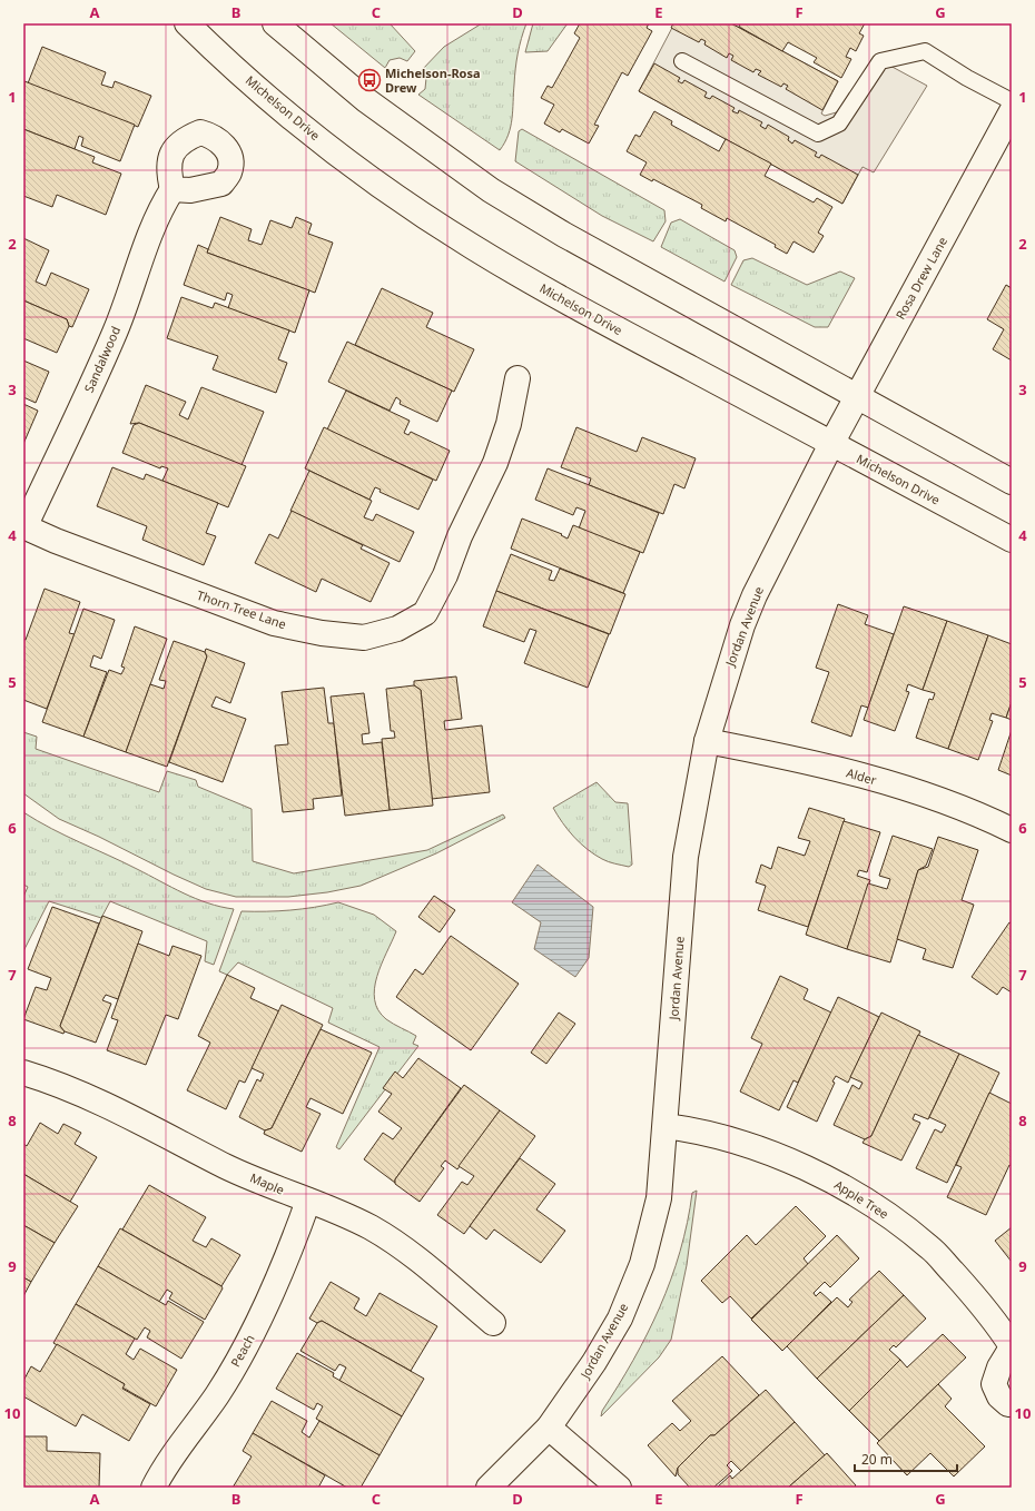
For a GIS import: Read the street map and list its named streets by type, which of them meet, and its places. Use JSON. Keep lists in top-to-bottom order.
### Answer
{
  "streets": {
    "street": [
      "Michelson Drive",
      "Rosa Drew Lane",
      "Sandalwood",
      "Thorn Tree Lane",
      "Jordan Avenue",
      "Alder",
      "Maple",
      "Apple Tree",
      "Peach"
    ]
  },
  "crossings": [
    ["Michelson Drive", "Rosa Drew Lane"],
    ["Michelson Drive", "Jordan Avenue"],
    ["Rosa Drew Lane", "Jordan Avenue"],
    ["Sandalwood", "Thorn Tree Lane"],
    ["Jordan Avenue", "Alder"],
    ["Jordan Avenue", "Apple Tree"],
    ["Maple", "Peach"]
  ],
  "places": {
    "bus stop": ["Michelson-Rosa Drew"]
  },
  "scale_bar": "20 m",
  "grid": {
    "columns": [
      "A",
      "B",
      "C",
      "D",
      "E",
      "F",
      "G"
    ],
    "rows": [
      "1",
      "2",
      "3",
      "4",
      "5",
      "6",
      "7",
      "8",
      "9",
      "10"
    ]
  }
}
